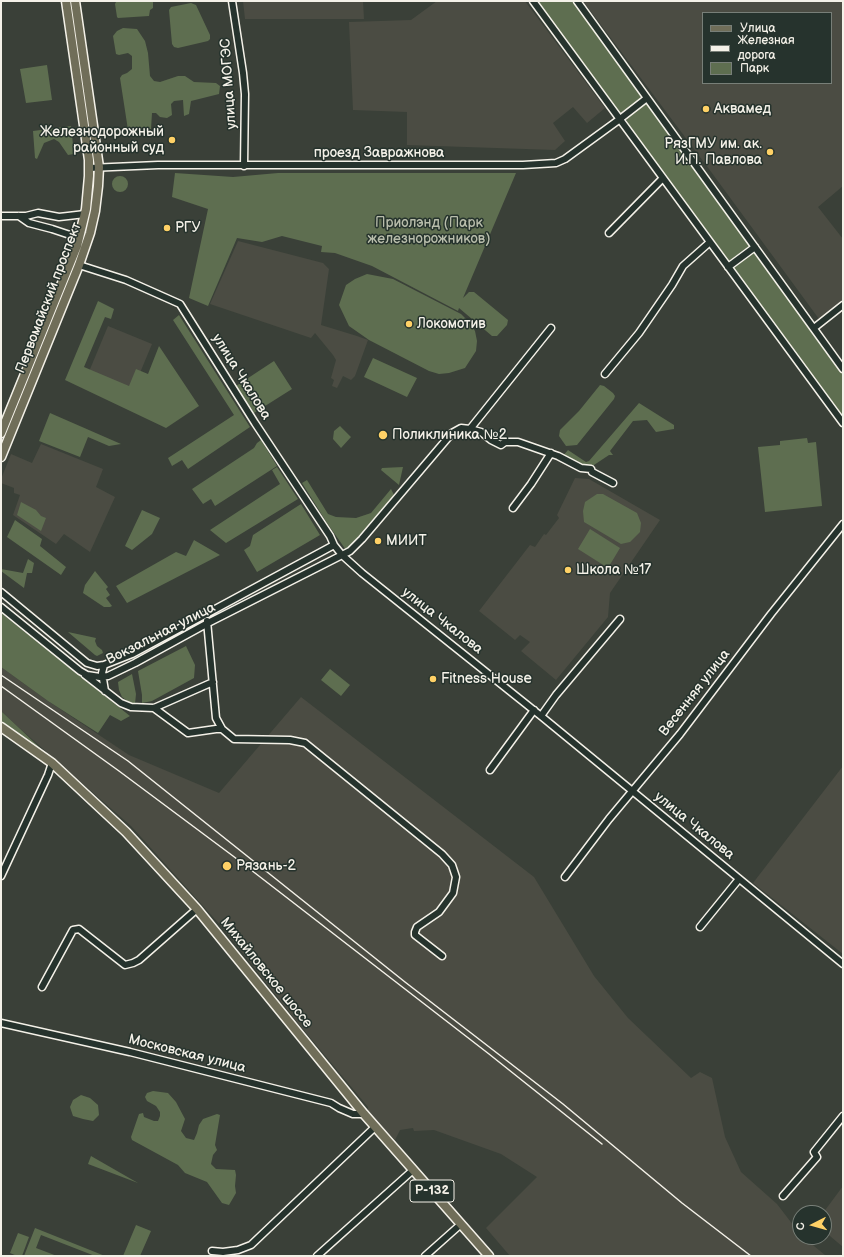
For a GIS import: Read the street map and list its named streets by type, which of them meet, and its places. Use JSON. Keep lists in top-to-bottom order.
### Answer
{
  "streets": {
    "main road": ["Первомайский проспект", "Михайловское шоссе", "Р-132"],
    "street": [
      "улица МОГЭС",
      "проезд Завражнова",
      "улица Чкалова",
      "Вокзальная улица",
      "Весенняя улица",
      "Московская улица"
    ]
  },
  "crossings": [
    ["улица МОГЭС", "проезд Завражнова"],
    ["проезд Завражнова", "Первомайский проспект"],
    ["Первомайский проспект", "улица Чкалова"],
    ["улица Чкалова", "Вокзальная улица"],
    ["улица Чкалова", "Весенняя улица"],
    ["Михайловское шоссе", "Московская улица"]
  ],
  "parks": ["Приолэнд (Парк железнорожников)"],
  "places": [
    "Аквамед",
    "Железнодорожный районный суд",
    "РязГМУ им. ак. И.П. Павлова",
    "РГУ",
    "Локомотив",
    "Поликлиника №2",
    "МИИТ",
    "Школа №17",
    "Fitness House",
    "Рязань-2"
  ],
  "legend": ["Улица", "Железная дорога", "Парк"],
  "north": "left"
}
